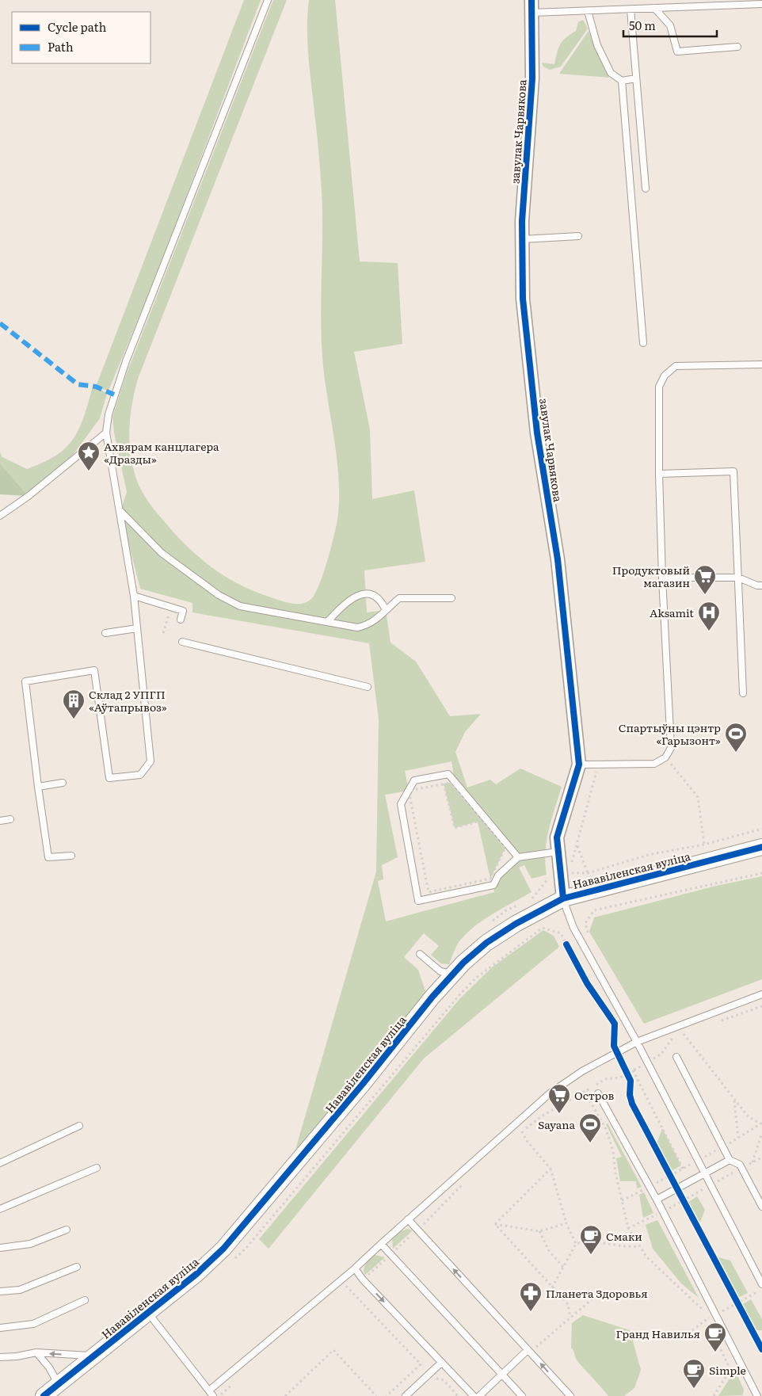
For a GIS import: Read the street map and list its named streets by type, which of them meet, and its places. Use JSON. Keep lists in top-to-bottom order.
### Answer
{
  "streets": {
    "street": ["завулак Чарвякова", "Нававіленская вуліца"]
  },
  "crossings": [
    ["завулак Чарвякова", "Нававіленская вуліца"]
  ],
  "places": {
    "place": ["Ахвярам канцлагера «Дразды»"],
    "supermarket": ["Продуктовый магазин", "Остров"],
    "hospital": ["Aksamit"],
    "building": ["Склад 2 УПГП «Аўтапрывоз»"],
    "sports": ["Спартыўны цэнтр «Гарызонт»", "Sayana"],
    "cafe": ["Смаки", "Гранд Навилья", "Simple"],
    "pharmacy": ["Планета Здоровья"]
  },
  "legend": ["Cycle path", "Path"],
  "scale_bar": "50 m"
}
